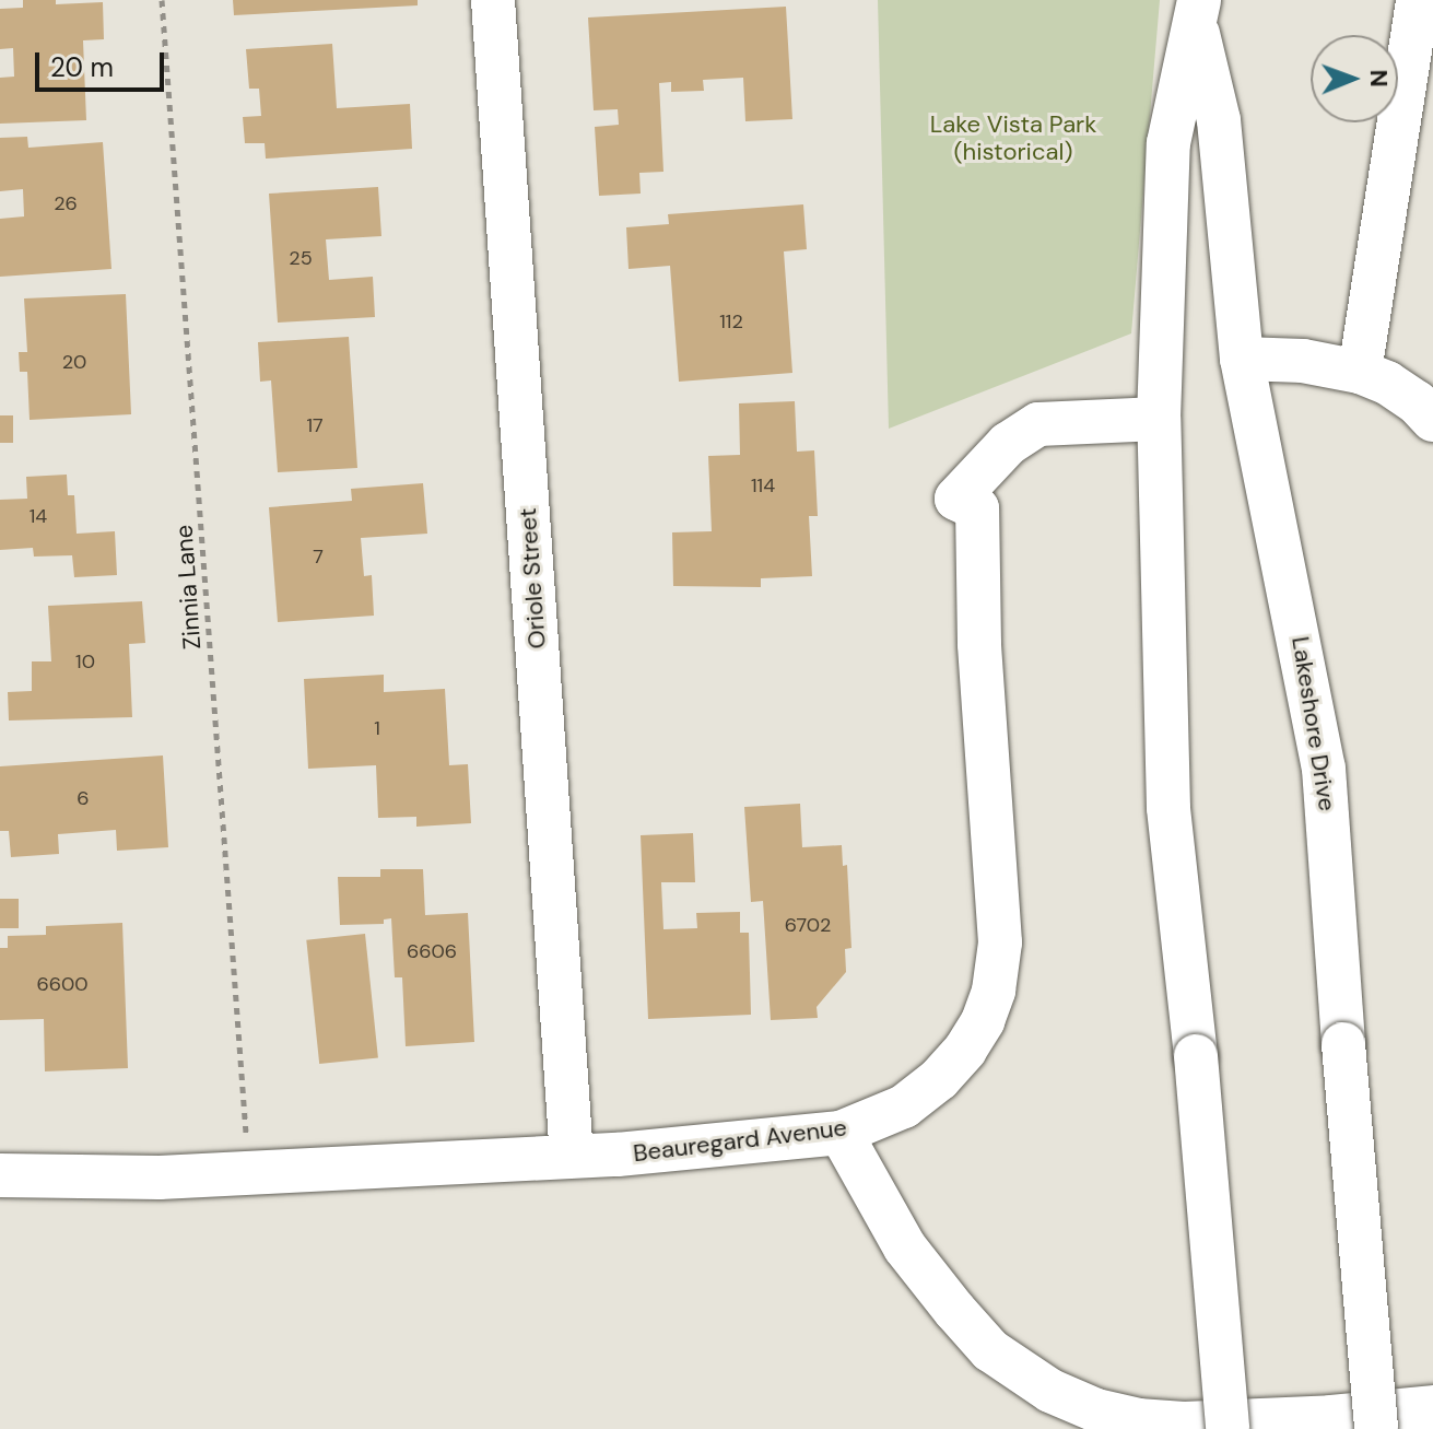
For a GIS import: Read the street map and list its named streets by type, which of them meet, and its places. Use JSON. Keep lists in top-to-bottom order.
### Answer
{
  "streets": {
    "street": ["Oriole Street", "Lakeshore Drive", "Beauregard Avenue"],
    "path": ["Zinnia Lane"]
  },
  "crossings": [
    ["Oriole Street", "Beauregard Avenue"],
    ["Zinnia Lane", "Beauregard Avenue"],
    ["Lakeshore Drive", "Beauregard Avenue"]
  ],
  "parks": ["Lake Vista Park (historical)"],
  "house_numbers": [
    "26",
    "25",
    "112",
    "20",
    "17",
    "114",
    "14",
    "7",
    "10",
    "1",
    "6",
    "6702",
    "6606",
    "6600"
  ],
  "scale_bar": "20 m",
  "north": "right"
}
